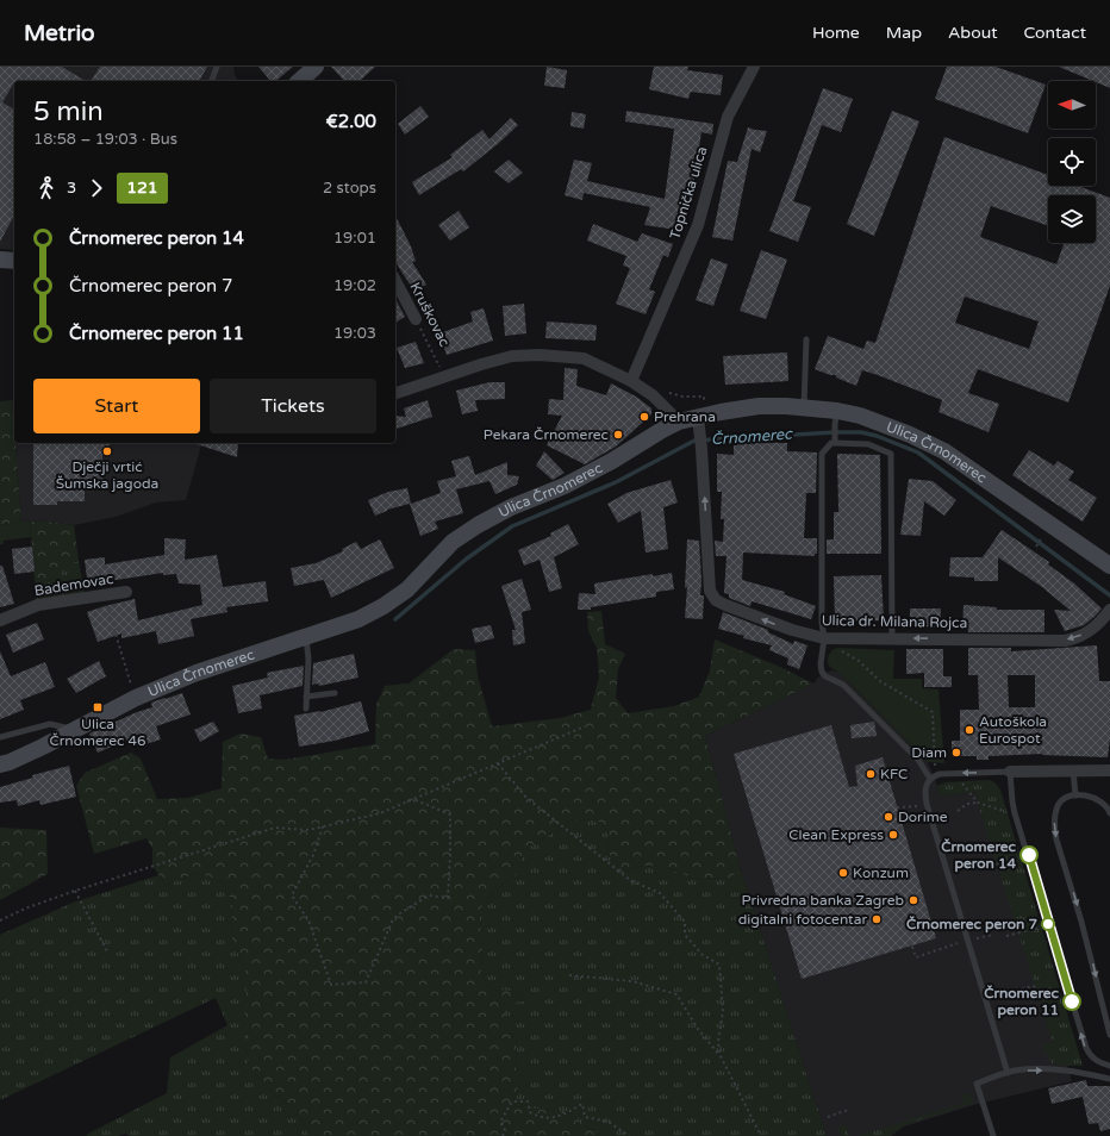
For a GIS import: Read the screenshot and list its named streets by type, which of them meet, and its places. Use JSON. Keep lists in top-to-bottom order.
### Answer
{
  "streets": {
    "street": [
      "Topnička ulica",
      "Kruškovac",
      "Ulica Črnomerec",
      "Bademovac",
      "Ulica dr. Milana Rojca"
    ]
  },
  "crossings": [
    ["Ulica Črnomerec", "Ulica dr. Milana Rojca"]
  ],
  "water": ["Črnomerec"],
  "places": {
    "other": [
      "Prehrana",
      "Pekara Črnomerec",
      "Dječji vrtić Šumska jagoda",
      "Autoškola Eurospot",
      "Diam",
      "KFC",
      "Dorime",
      "Clean Express",
      "Črnomerec peron 14",
      "Konzum",
      "Privredna banka Zagreb",
      "digitalni fotocentar",
      "Črnomerec peron 7",
      "Črnomerec peron 11"
    ],
    "transit": ["Ulica Črnomerec 46"]
  },
  "lines": ["bus line 121"],
  "north": "left",
  "page": {
    "header": "Metrio",
    "nav": [
      "Home",
      "Map",
      "About",
      "Contact"
    ],
    "heading": ["5 min", "18:58 – 19:03 · Bus", "€2.00"],
    "legs": ["3", "121", "2 stops"],
    "list": [
      {
        "name": "Črnomerec peron 14",
        "value": "19:01"
      },
      {
        "name": "Črnomerec peron 7",
        "value": "19:02"
      },
      {
        "name": "Črnomerec peron 11",
        "value": "19:03"
      }
    ],
    "buttons": ["Start", "Tickets"]
  }
}
